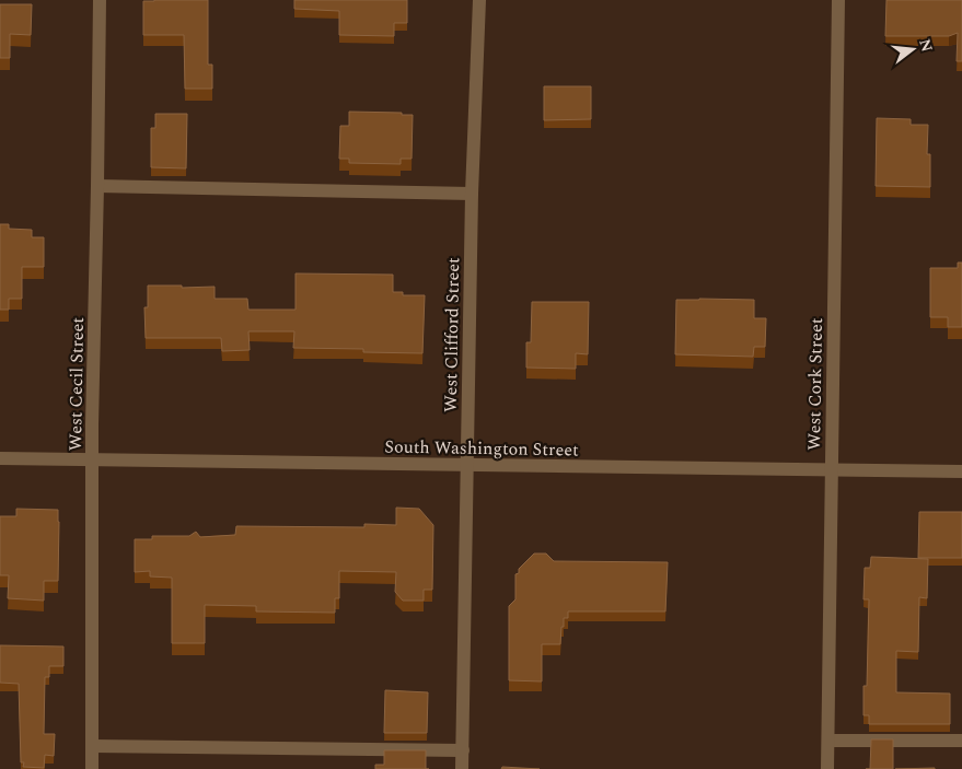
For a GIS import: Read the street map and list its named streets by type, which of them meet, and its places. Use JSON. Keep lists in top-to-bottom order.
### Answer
{
  "streets": {
    "street": [
      "West Clifford Street",
      "West Cecil Street",
      "West Cork Street",
      "South Washington Street"
    ]
  },
  "crossings": [
    ["West Clifford Street", "South Washington Street"],
    ["West Cecil Street", "South Washington Street"],
    ["West Cork Street", "South Washington Street"]
  ],
  "north": "right"
}
